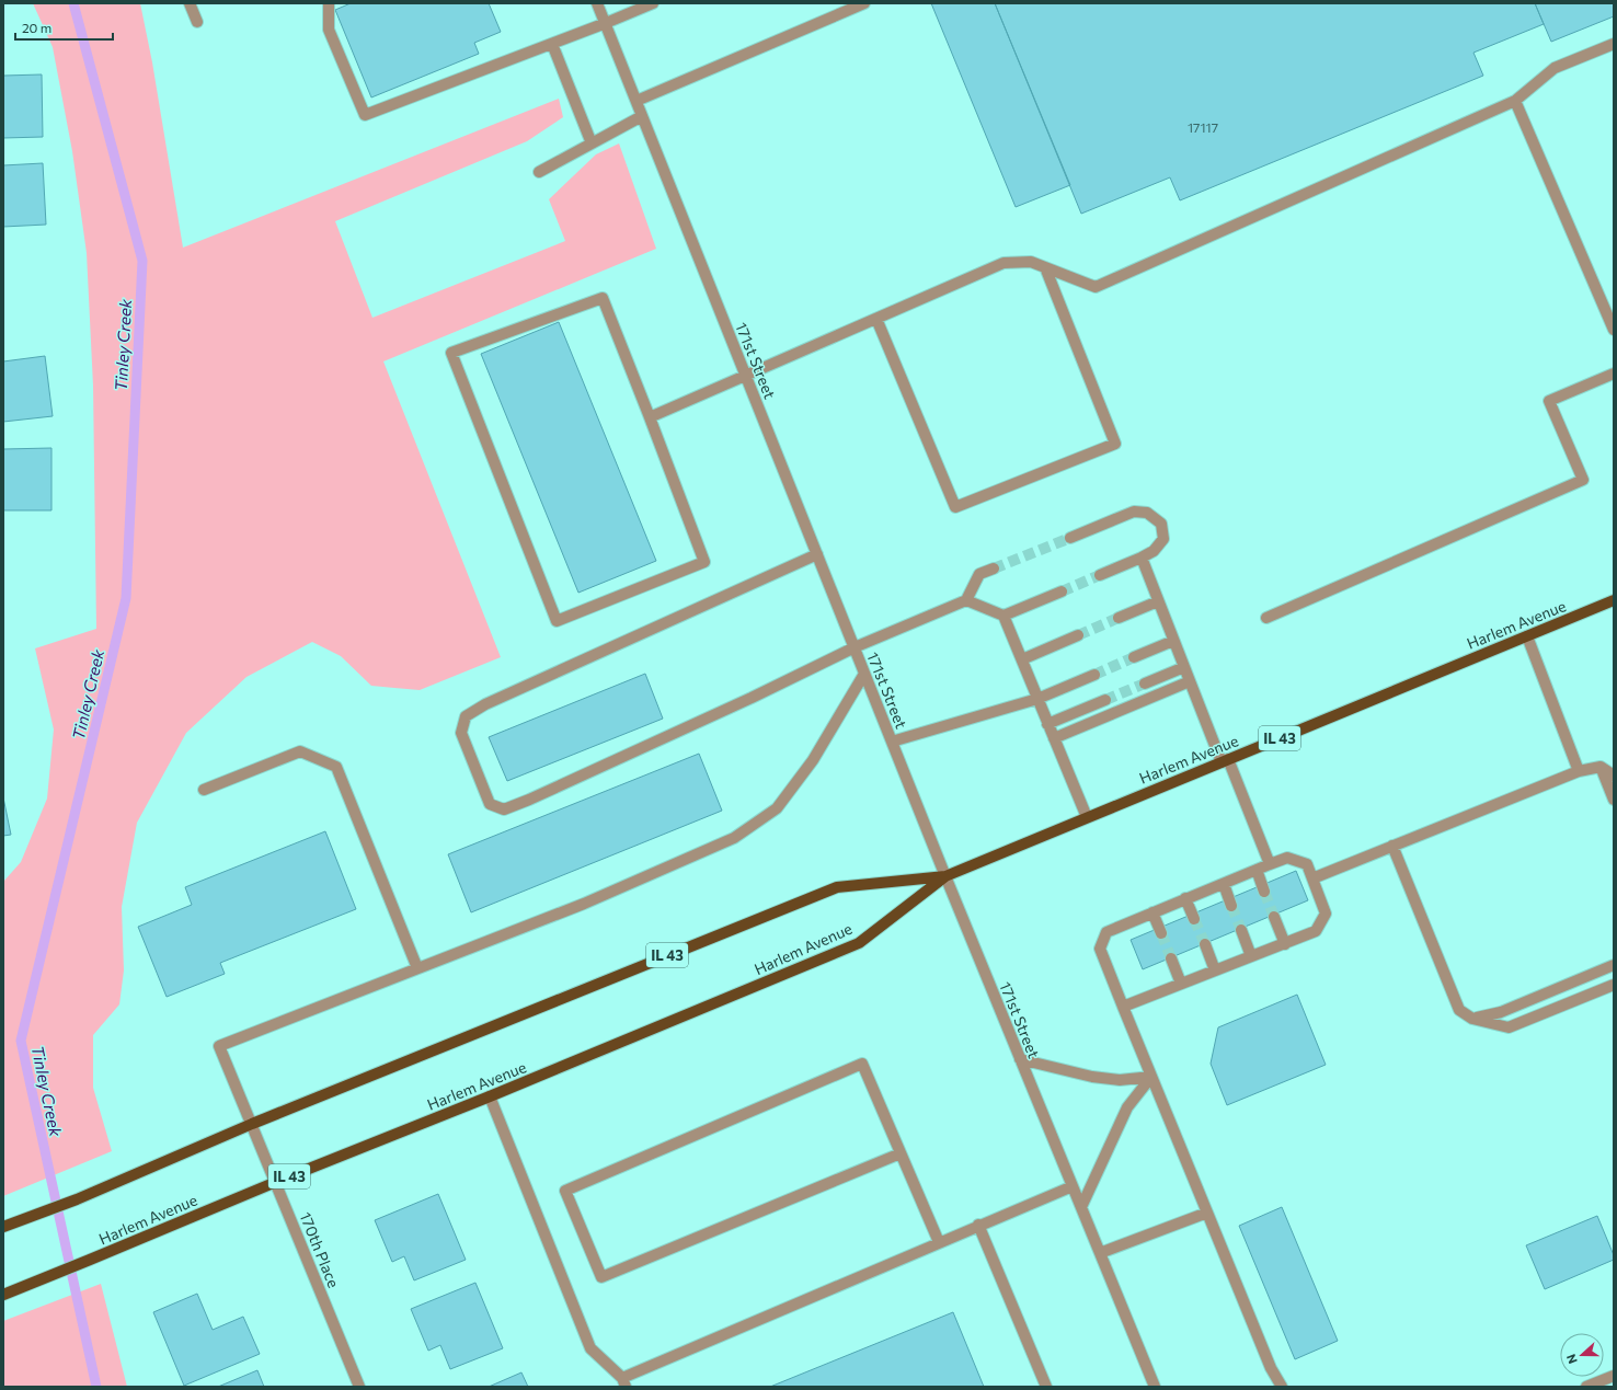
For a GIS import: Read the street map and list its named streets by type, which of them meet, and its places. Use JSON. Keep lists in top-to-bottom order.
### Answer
{
  "streets": {
    "main road": ["Harlem Avenue", "IL 43"],
    "street": ["171st Street", "170th Place"]
  },
  "crossings": [
    ["171st Street", "Harlem Avenue"],
    ["Harlem Avenue", "170th Place"]
  ],
  "water": ["Tinley Creek"],
  "house_numbers": ["17117"],
  "scale_bar": "20 m",
  "north": "left"
}
